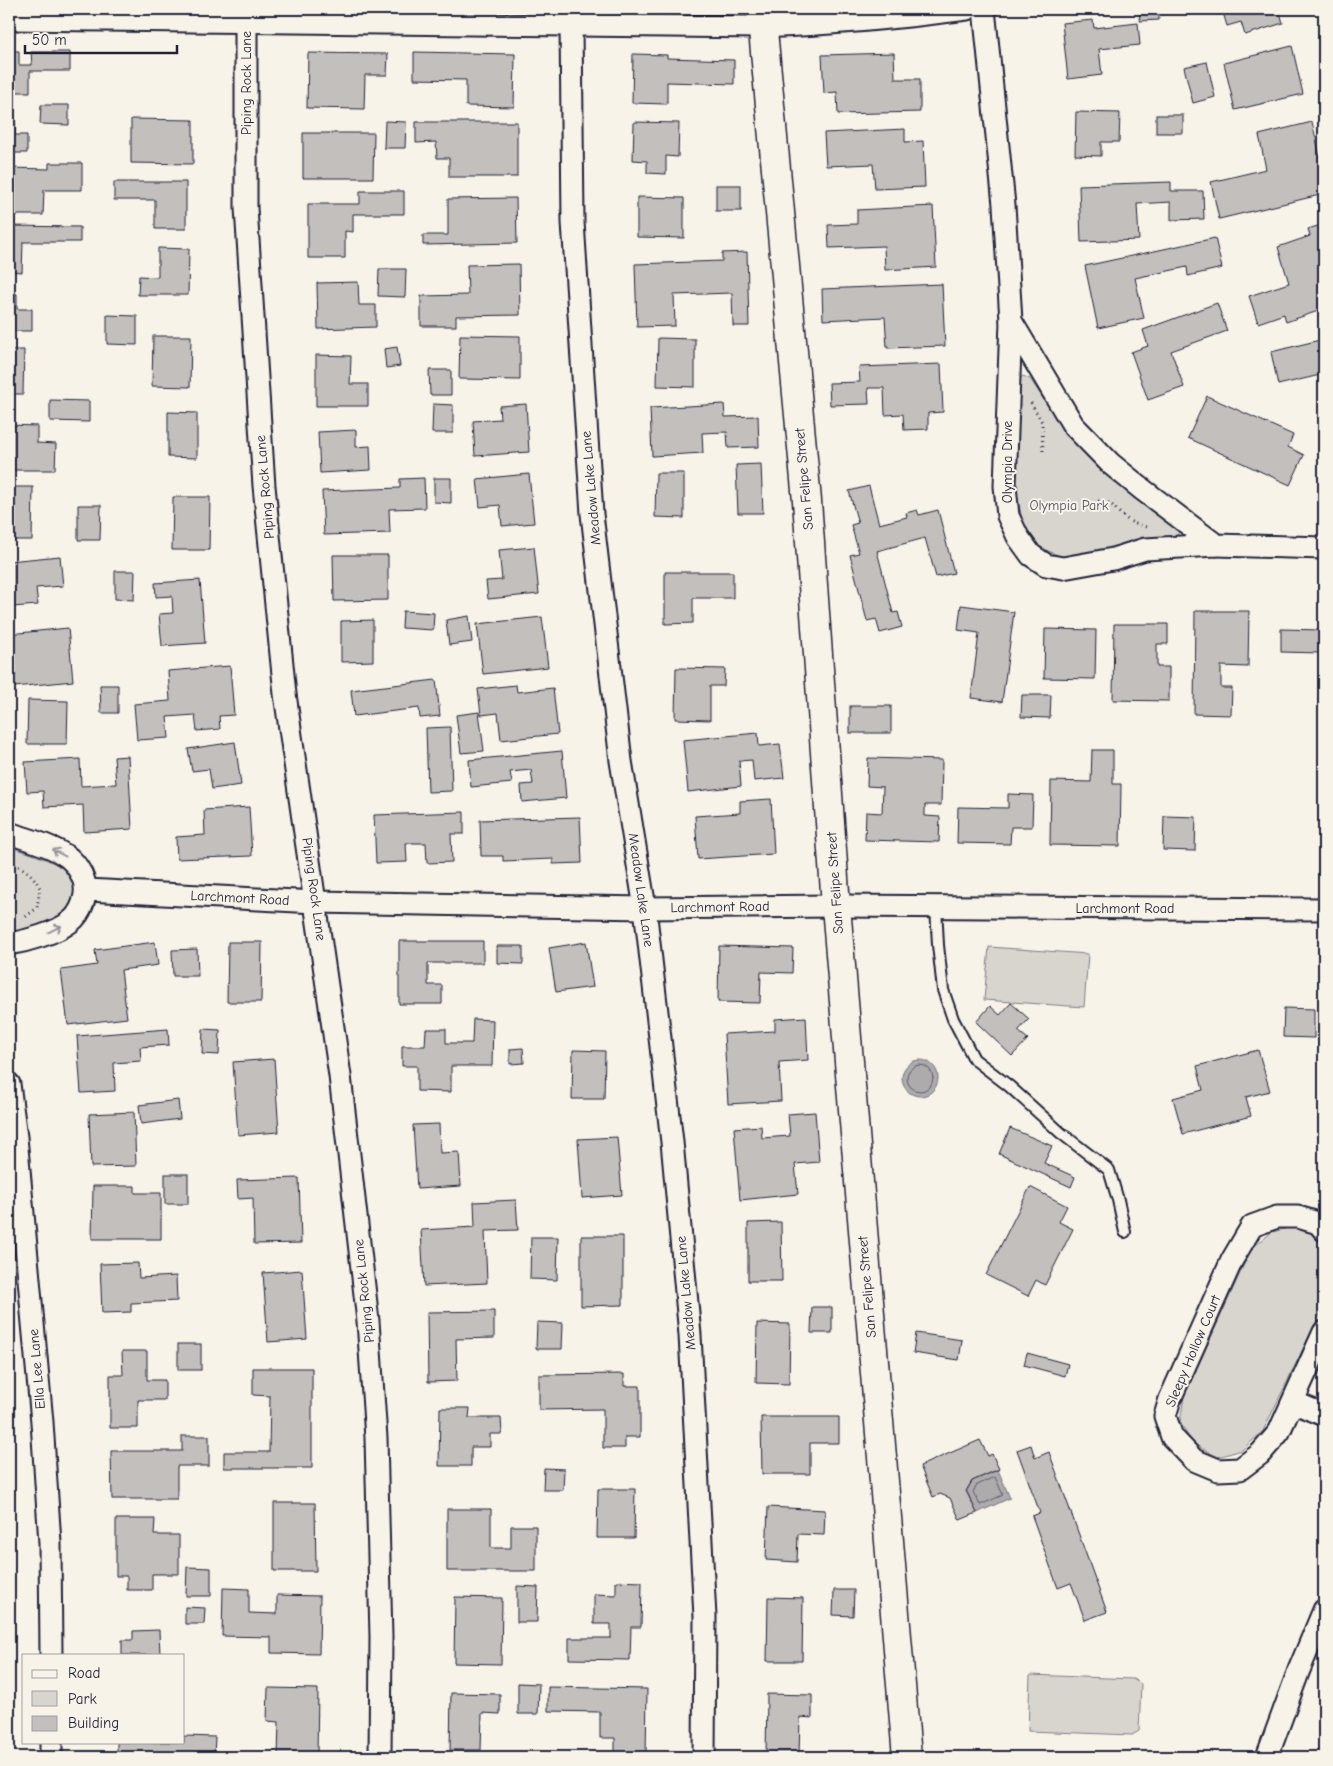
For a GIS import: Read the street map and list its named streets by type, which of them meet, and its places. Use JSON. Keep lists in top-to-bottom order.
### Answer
{
  "streets": {
    "main road": ["San Felipe Street"],
    "street": [
      "Piping Rock Lane",
      "Olympia Drive",
      "Meadow Lake Lane",
      "Larchmont Road",
      "Sleepy Hollow Court",
      "Ella Lee Lane"
    ]
  },
  "crossings": [
    ["Piping Rock Lane", "Larchmont Road"],
    ["San Felipe Street", "Larchmont Road"],
    ["Meadow Lake Lane", "Larchmont Road"]
  ],
  "parks": ["Olympia Park"],
  "legend": ["Road", "Park", "Building"],
  "scale_bar": "50 m"
}
